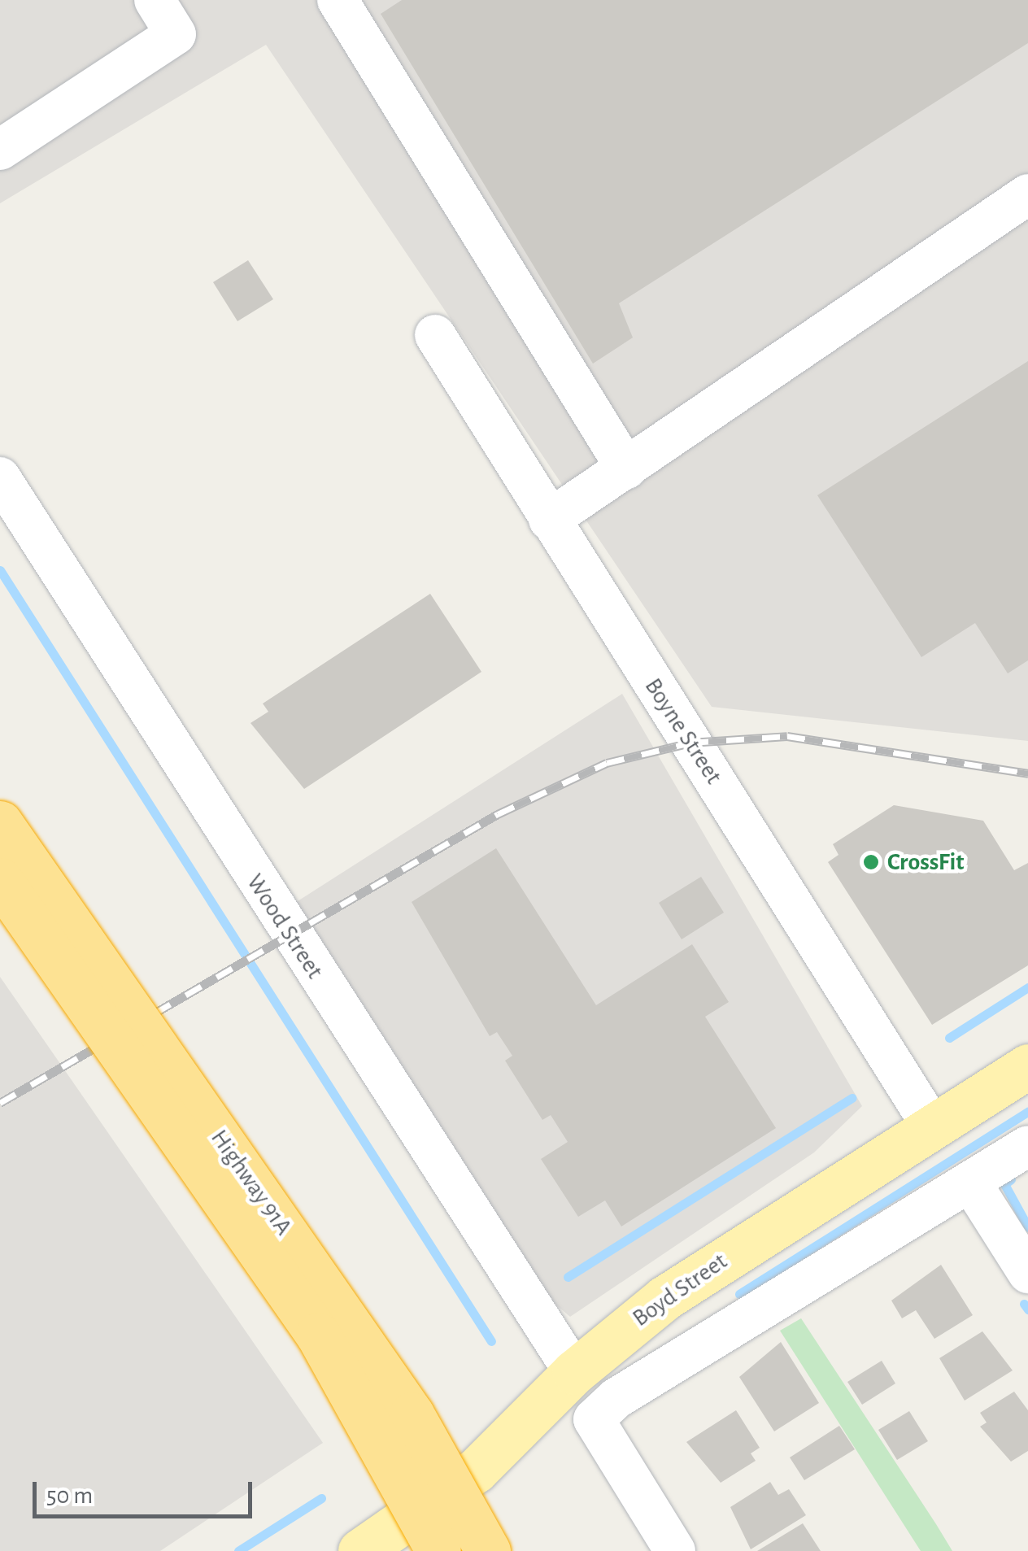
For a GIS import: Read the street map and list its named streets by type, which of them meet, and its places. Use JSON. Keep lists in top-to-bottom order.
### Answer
{
  "streets": {
    "highway": ["Highway 91A"],
    "main road": ["Boyd Street"],
    "street": ["Boyne Street", "Wood Street"]
  },
  "crossings": [
    ["Boyne Street", "Boyd Street"],
    ["Wood Street", "Boyd Street"]
  ],
  "places": ["CrossFit"],
  "scale_bar": "50 m"
}
